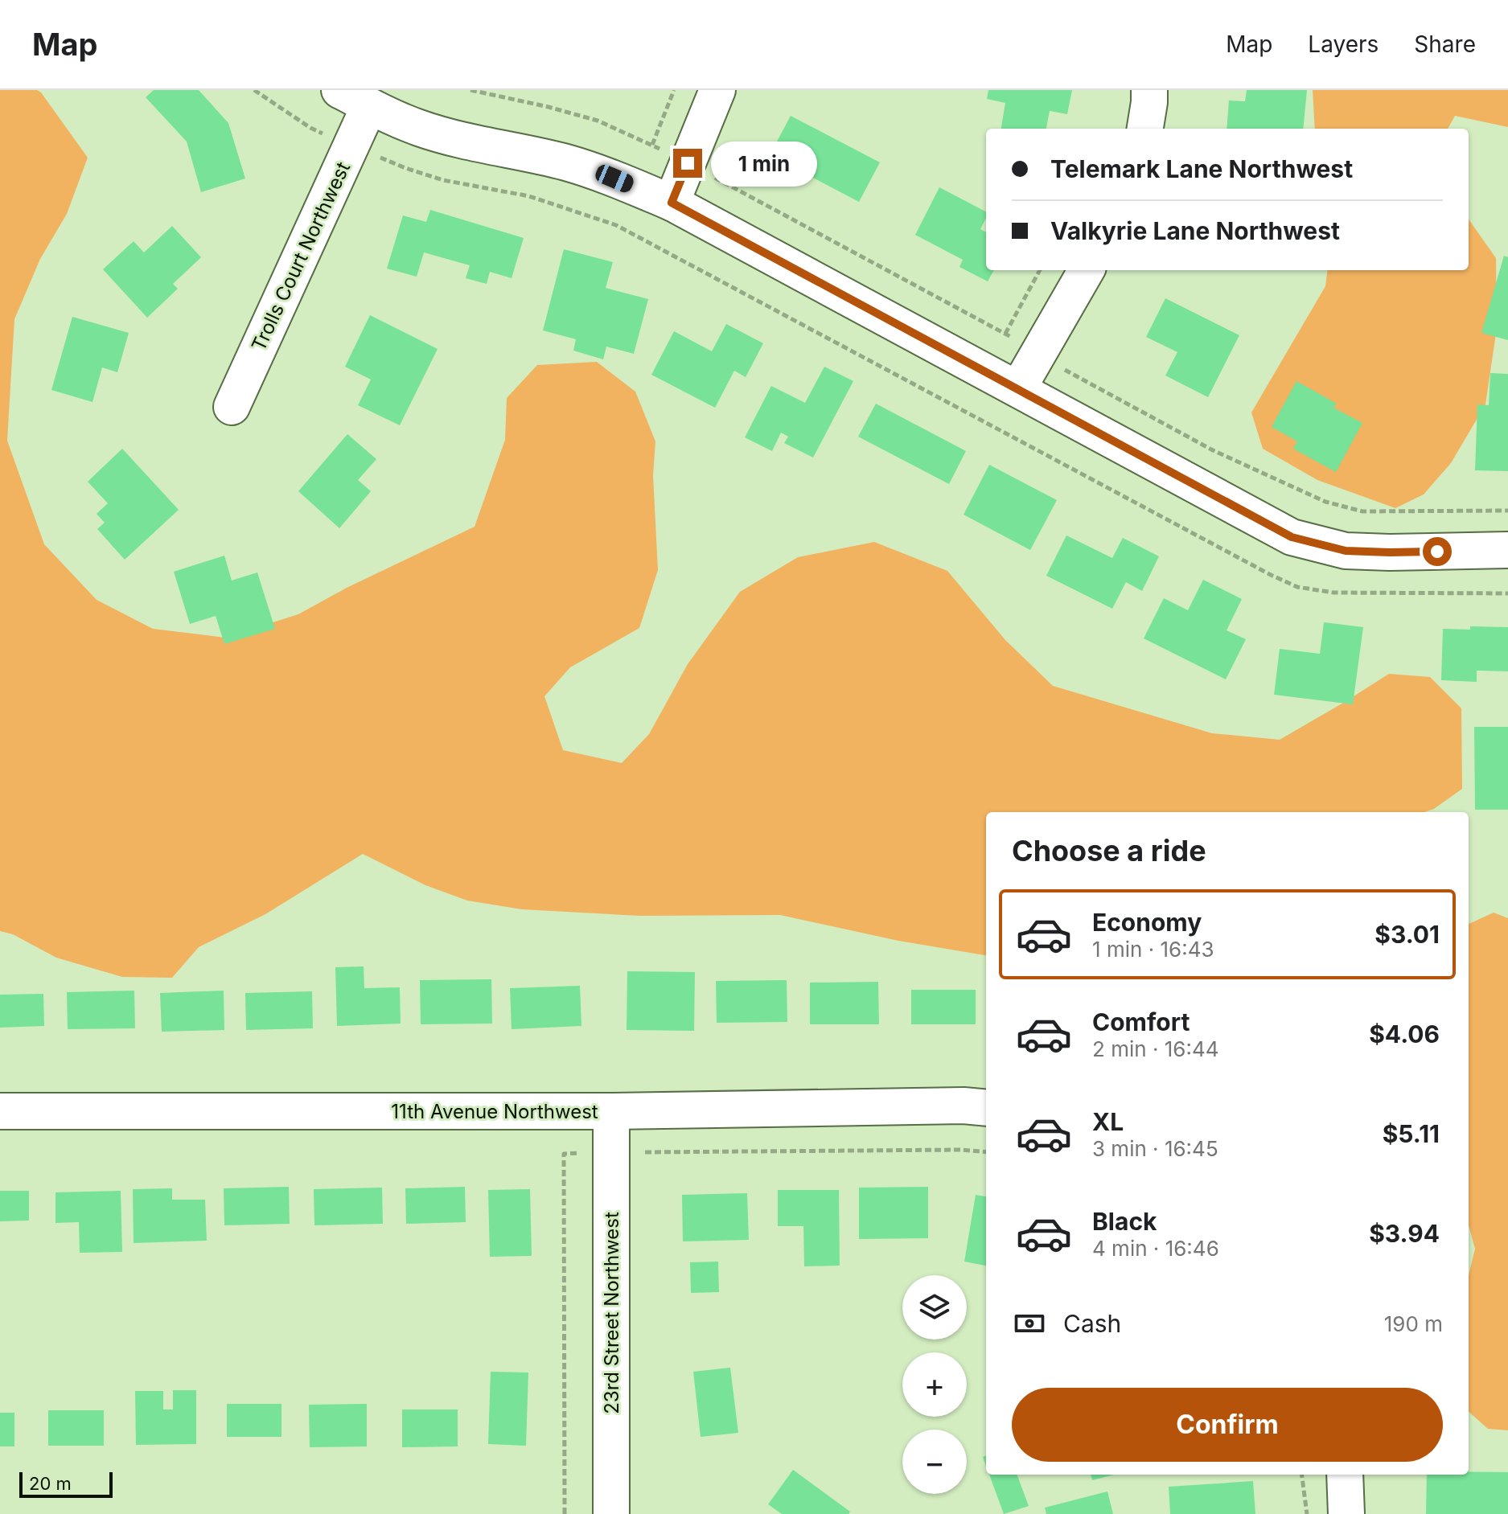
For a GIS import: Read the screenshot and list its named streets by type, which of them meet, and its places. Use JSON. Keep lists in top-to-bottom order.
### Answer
{
  "streets": {
    "street": ["Trolls Court Northwest", "11th Avenue Northwest", "23rd Street Northwest"]
  },
  "crossings": [
    ["11th Avenue Northwest", "23rd Street Northwest"]
  ],
  "scale_bar": "20 m",
  "page": {
    "header": "Map",
    "nav": ["Map", "Layers", "Share"],
    "banner": ["Telemark Lane Northwest", "Valkyrie Lane Northwest"],
    "bubble": "1 min",
    "heading": "Choose a ride",
    "list": [
      {
        "name": "Economy",
        "note": "1 min · 16:43",
        "value": "$3.01"
      },
      {
        "name": "Comfort",
        "note": "2 min · 16:44",
        "value": "$4.06"
      },
      {
        "name": "XL",
        "note": "3 min · 16:45",
        "value": "$5.11"
      },
      {
        "name": "Black",
        "note": "4 min · 16:46",
        "value": "$3.94"
      }
    ],
    "map_buttons": ["+", "−"],
    "pay": ["Cash", "190 m"],
    "buttons": "Confirm",
    "scale": "20 m"
  }
}
